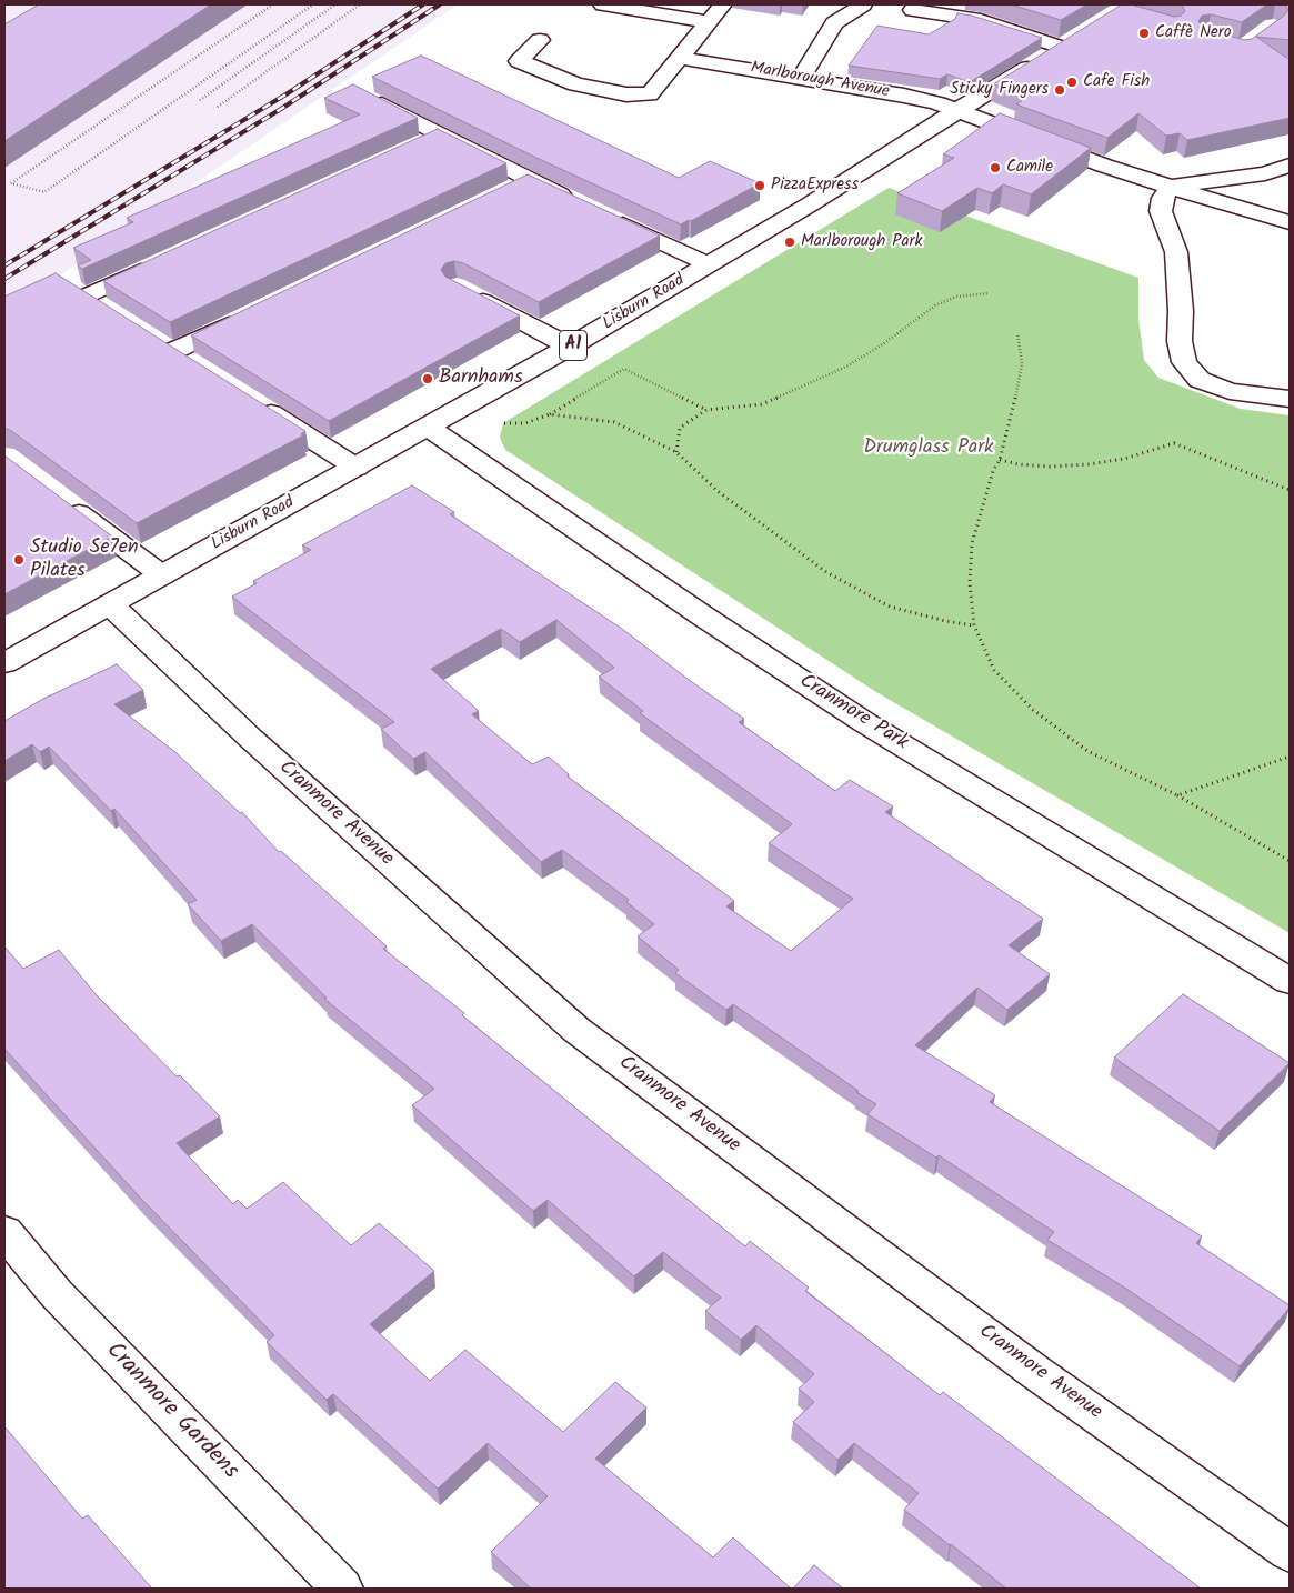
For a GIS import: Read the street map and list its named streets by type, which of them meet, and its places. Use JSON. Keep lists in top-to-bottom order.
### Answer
{
  "streets": {
    "street": [
      "Marlborough Avenue",
      "Lisburn Road",
      "A1",
      "Cranmore Park",
      "Cranmore Avenue",
      "Cranmore Gardens"
    ]
  },
  "crossings": [
    ["Marlborough Avenue", "Lisburn Road"],
    ["Lisburn Road", "Cranmore Park"],
    ["Lisburn Road", "Cranmore Avenue"]
  ],
  "parks": ["Drumglass Park"],
  "places": [
    "Caffè Nero",
    "Cafe Fish",
    "Sticky Fingers",
    "Camile",
    "PizzaExpress",
    "Marlborough Park",
    "Barnhams",
    "Studio Se7en Pilates"
  ]
}
